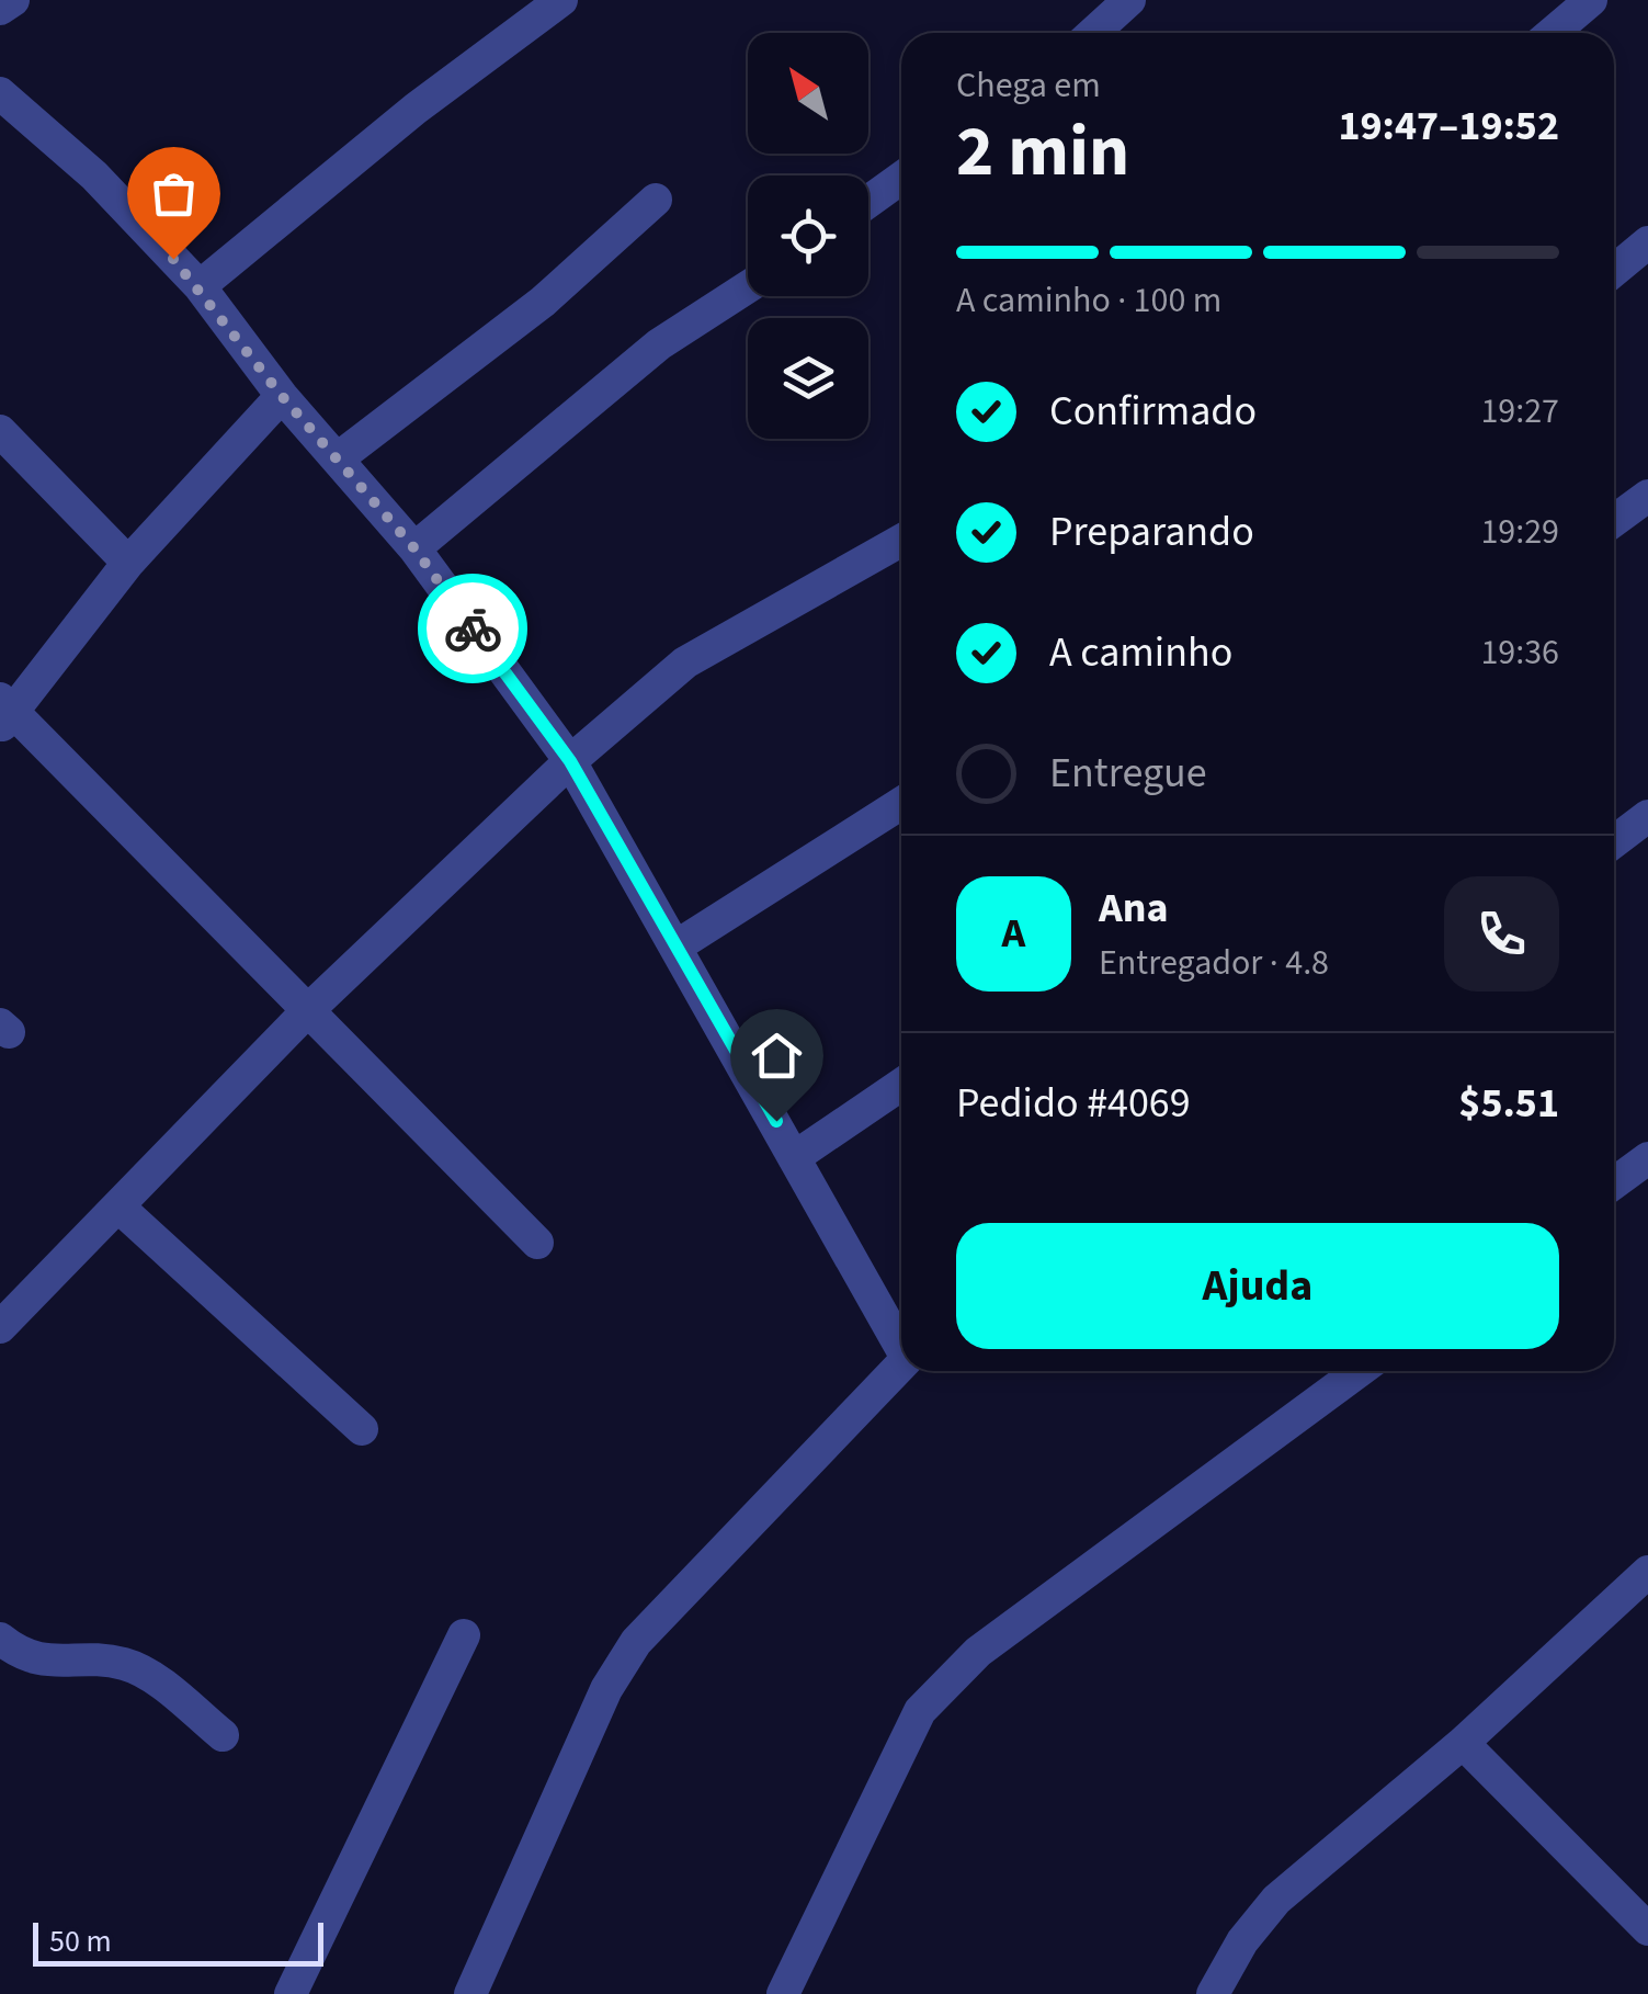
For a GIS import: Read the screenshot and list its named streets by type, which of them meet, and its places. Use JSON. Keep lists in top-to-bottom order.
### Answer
{
  "scale_bar": "50 m",
  "north": "top left",
  "page": {
    "heading": ["2 min", "Chega em", "19:47–19:52"],
    "panel": [
      "Ana",
      "Entregador · 4.8",
      "Pedido #4069",
      "$5.51"
    ],
    "bar": "A caminho · 100 m",
    "list": [
      ["Confirmado", "19:27"],
      ["Preparando", "19:29"],
      ["A caminho", "19:36"],
      "Entregue"
    ],
    "round": "A",
    "buttons": "Ajuda",
    "scale": "50 m"
  }
}
